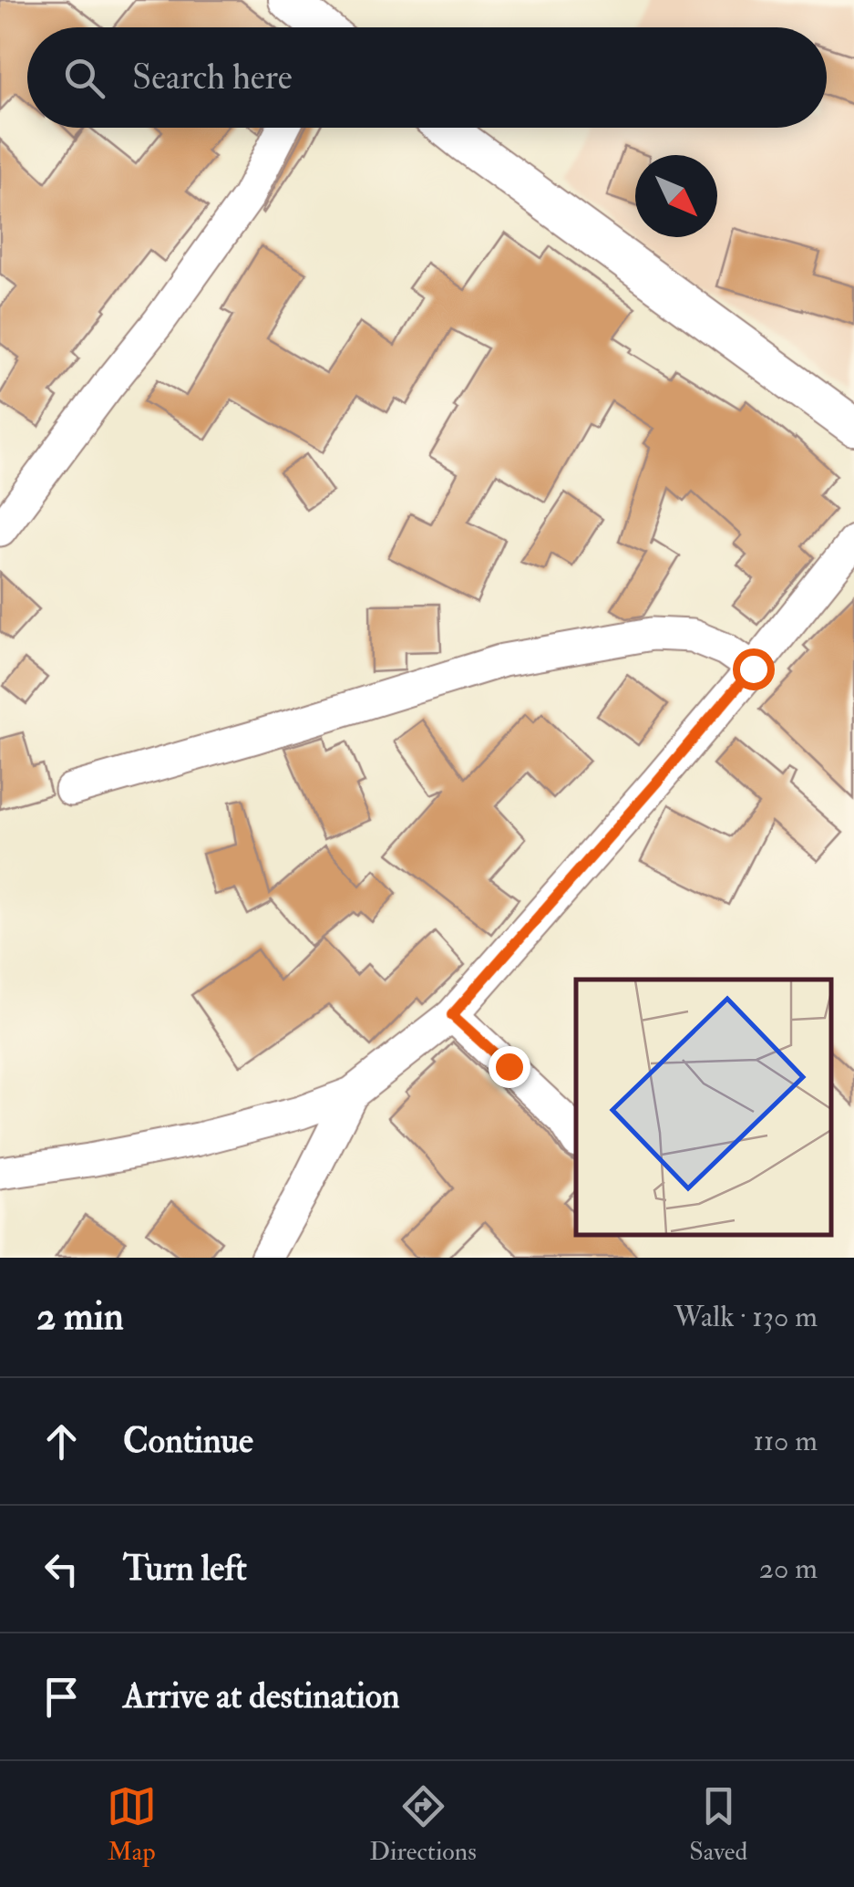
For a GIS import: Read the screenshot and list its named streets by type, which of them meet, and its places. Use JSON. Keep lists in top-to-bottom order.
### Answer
{
  "north": "bottom right",
  "page": {
    "search": "Search here",
    "heading": ["2 min", "Walk · 130 m"],
    "list": [
      ["Continue", "110 m"],
      ["Turn left", "20 m"],
      "Arrive at destination"
    ],
    "nav": ["Map", "Directions", "Saved"]
  }
}
